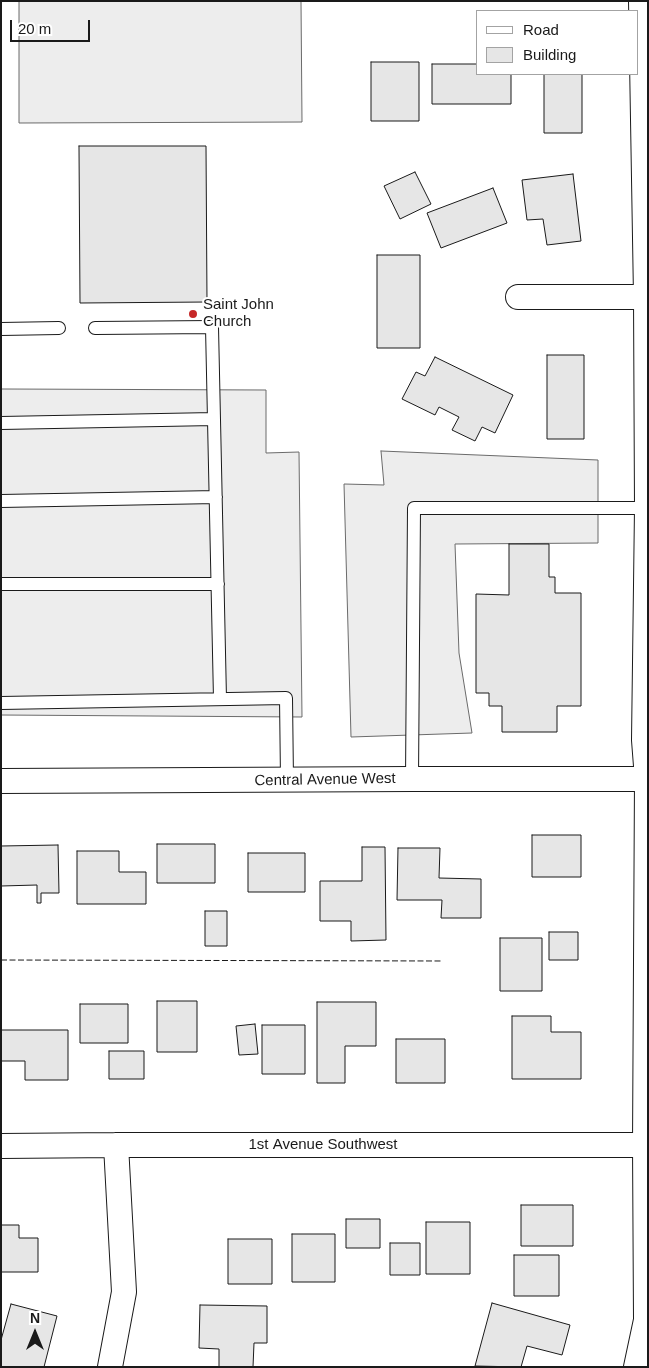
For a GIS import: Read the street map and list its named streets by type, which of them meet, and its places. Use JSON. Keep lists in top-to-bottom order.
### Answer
{
  "streets": {
    "street": ["Central Avenue West", "1st Avenue Southwest"]
  },
  "places": ["Saint John Church"],
  "legend": ["Road", "Building"],
  "scale_bar": "20 m",
  "north": "top"
}
